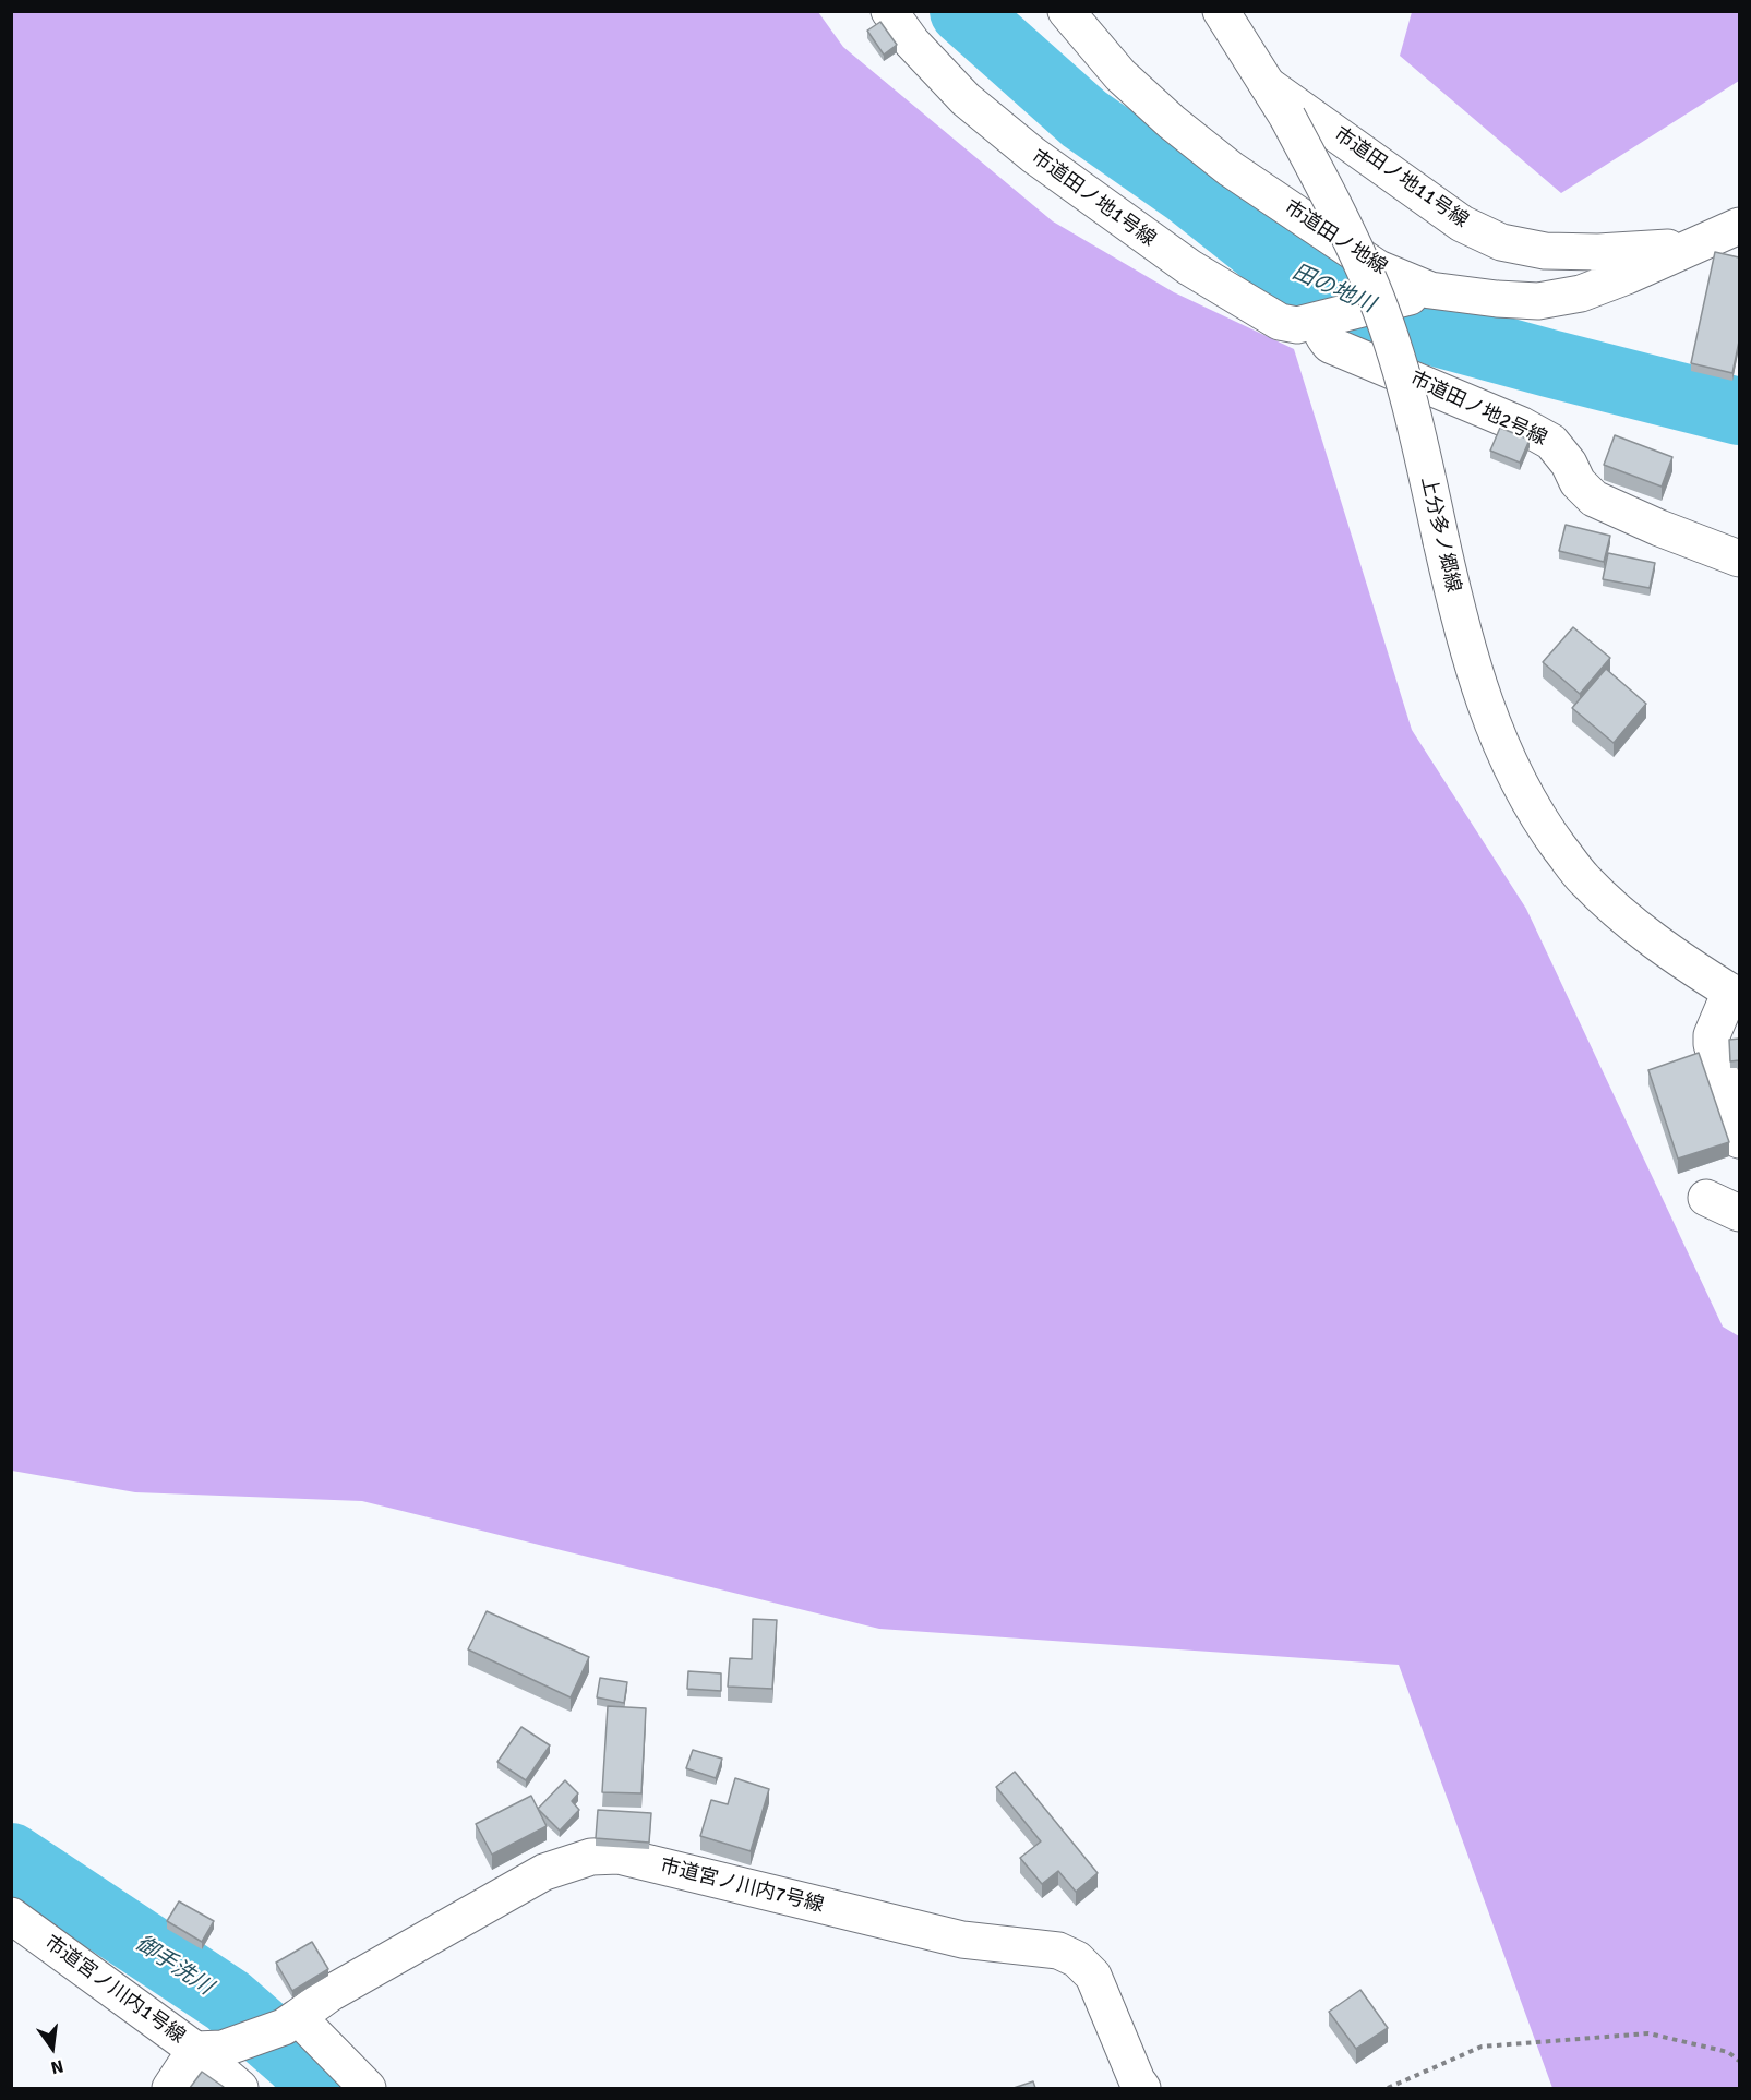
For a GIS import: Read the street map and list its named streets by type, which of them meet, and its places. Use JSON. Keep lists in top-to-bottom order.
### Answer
{
  "streets": {
    "street": [
      "市道田ノ地11号線",
      "市道田ノ地1号線",
      "市道田ノ地線",
      "市道田ノ地2号線",
      "上分多ノ郷線",
      "市道宮ノ川内7号線",
      "市道宮ノ川内1号線"
    ]
  },
  "crossings": [
    ["市道田ノ地11号線", "市道田ノ地線"],
    ["市道田ノ地11号線", "上分多ノ郷線"],
    ["市道田ノ地1号線", "市道田ノ地線"],
    ["市道田ノ地1号線", "市道田ノ地2号線"],
    ["市道宮ノ川内7号線", "市道宮ノ川内1号線"]
  ],
  "water": ["田の地川", "御手洗川"],
  "north": "bottom"
}
